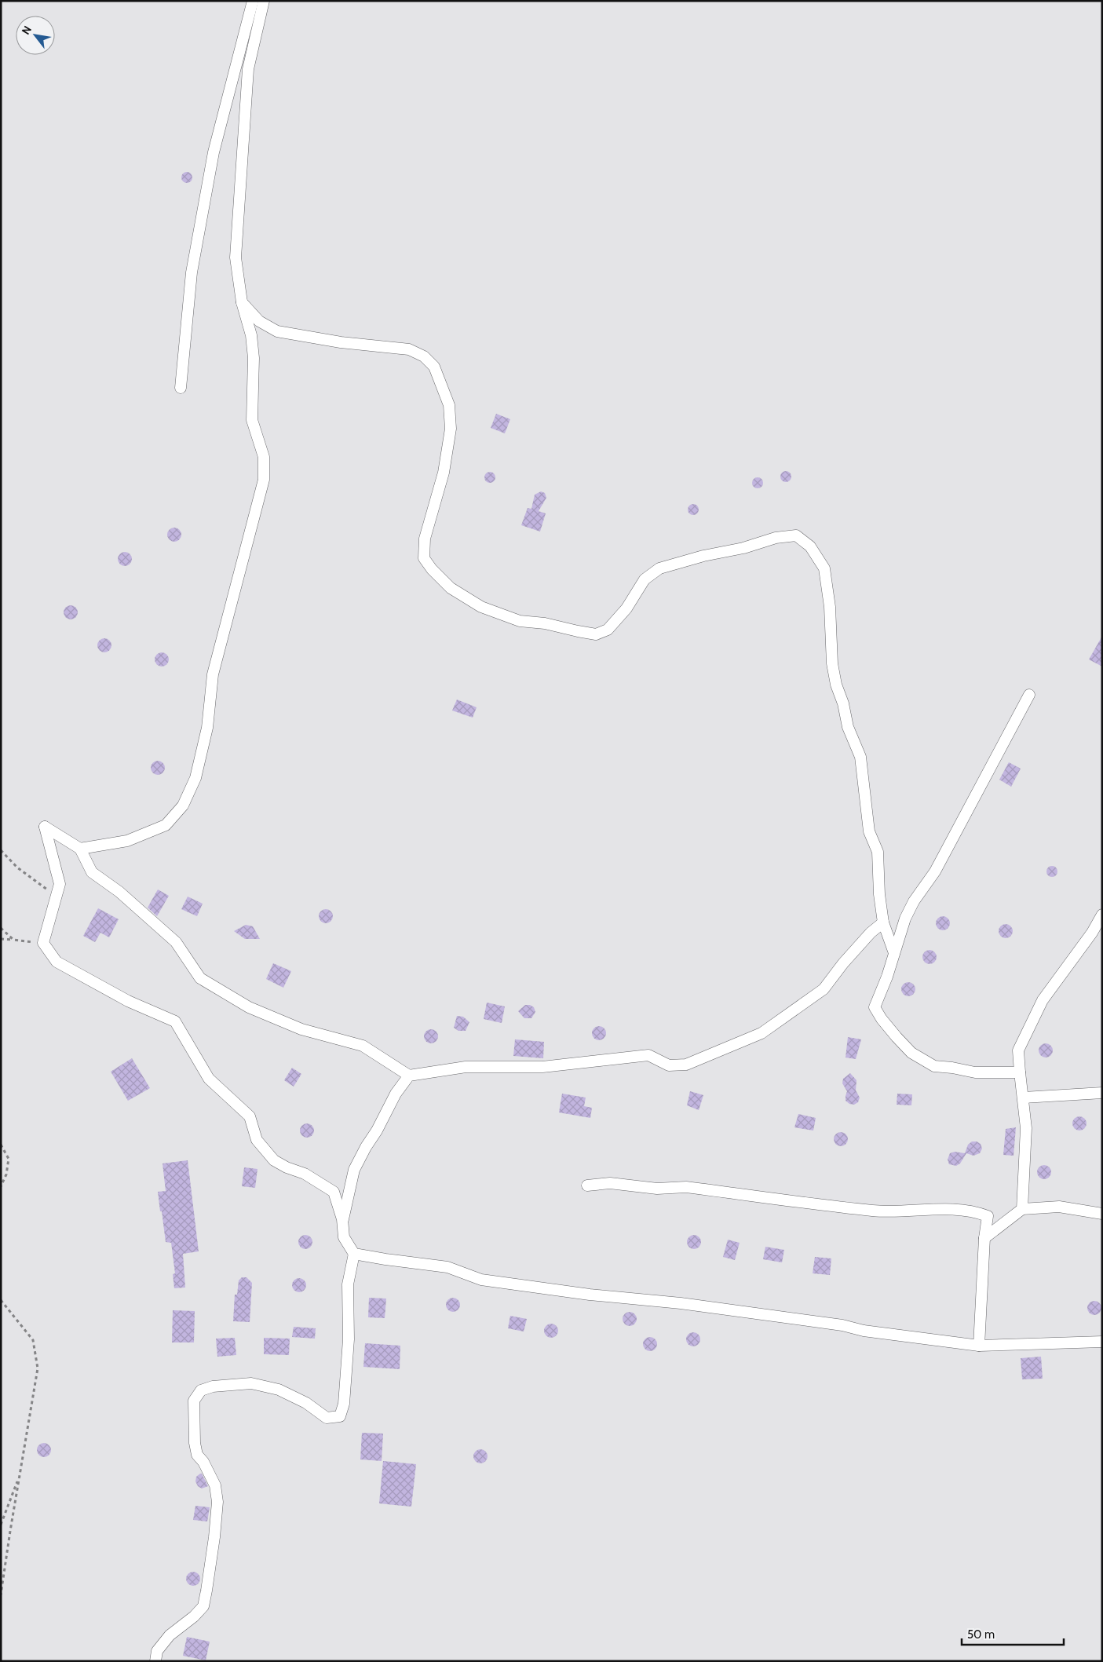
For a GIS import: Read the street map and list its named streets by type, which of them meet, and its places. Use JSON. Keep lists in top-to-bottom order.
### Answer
{
  "scale_bar": "50 m",
  "north": "top left"
}
